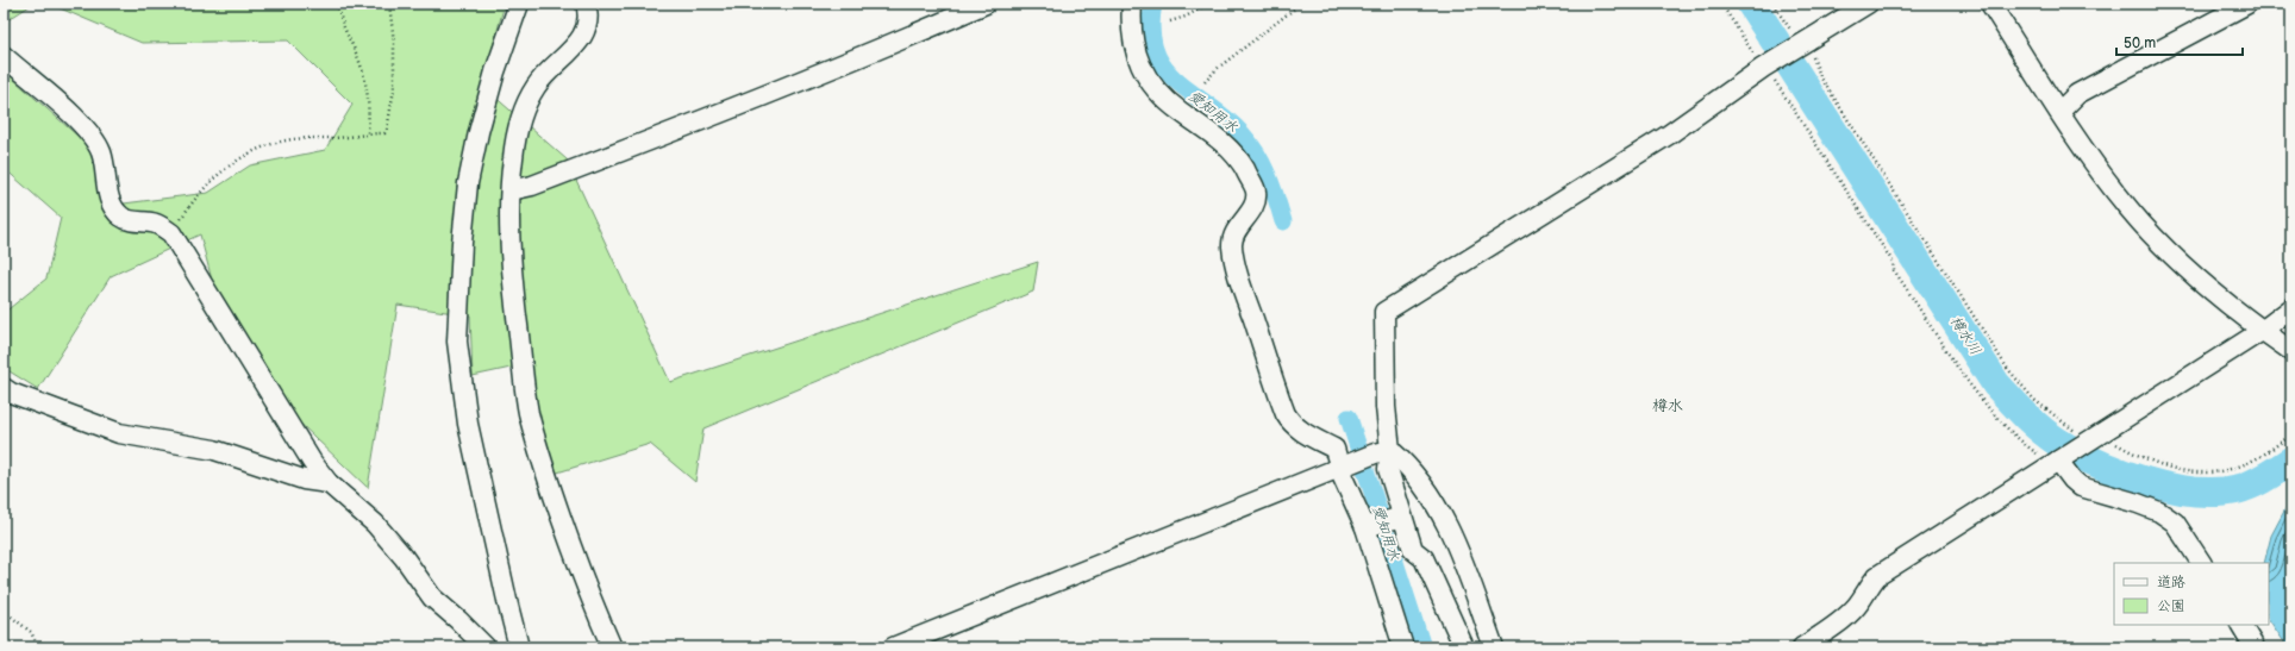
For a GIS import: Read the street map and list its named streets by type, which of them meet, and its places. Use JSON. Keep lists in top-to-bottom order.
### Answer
{
  "districts": ["樽水"],
  "water": ["愛知用水", "樽水川"],
  "legend": ["道路", "公園"],
  "scale_bar": "50 m"
}
